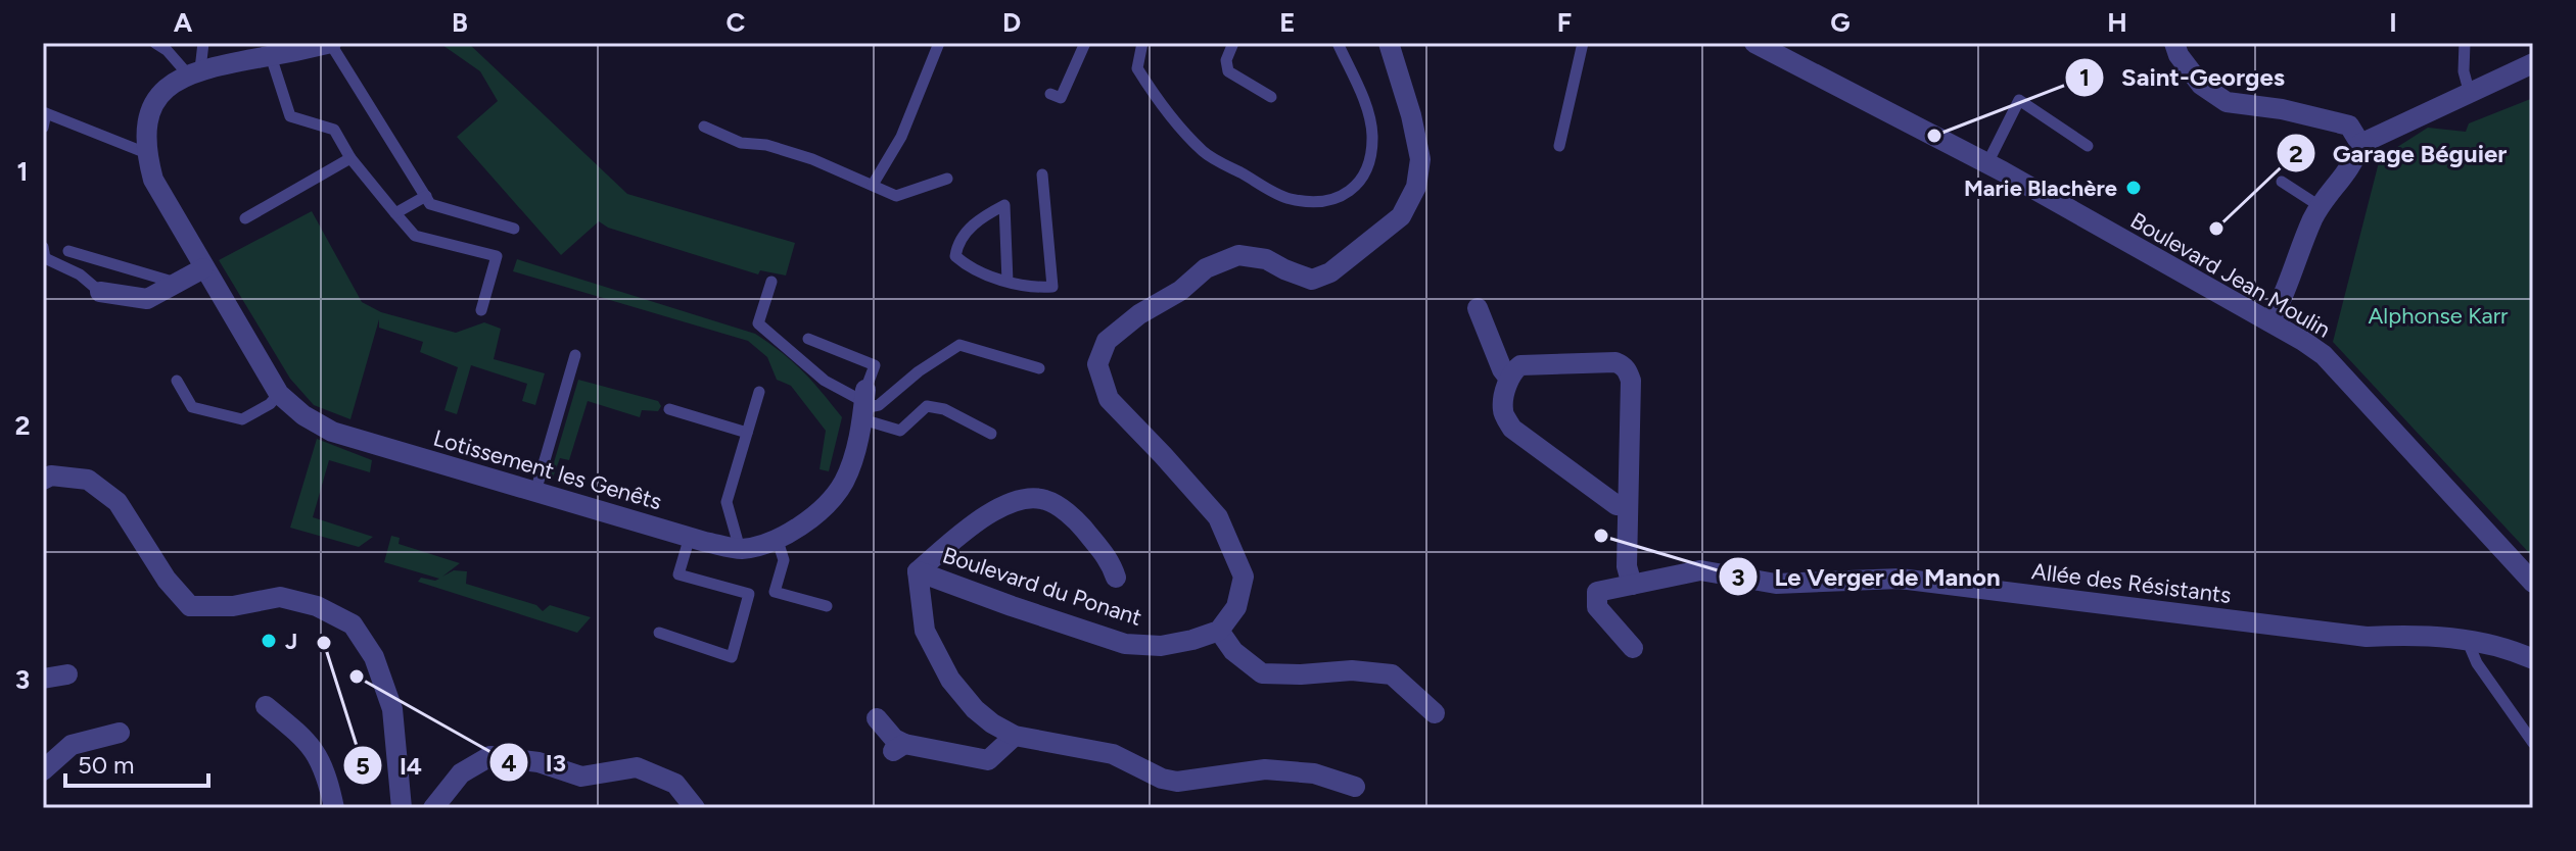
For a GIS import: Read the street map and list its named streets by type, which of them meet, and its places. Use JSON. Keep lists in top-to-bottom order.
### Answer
{
  "streets": {
    "street": [
      "Boulevard Jean Moulin",
      "Lotissement les Genêts",
      "Allée des Résistants",
      "Boulevard du Ponant"
    ]
  },
  "parks": ["Alphonse Karr"],
  "places": [
    "Saint-Georges",
    "Marie Blachère",
    "Garage Béguier",
    "Le Verger de Manon",
    "J",
    "I4",
    "I3"
  ],
  "scale_bar": "50 m",
  "grid": {
    "columns": [
      "A",
      "B",
      "C",
      "D",
      "E",
      "F",
      "G",
      "H",
      "I"
    ],
    "rows": ["1", "2", "3"]
  }
}
